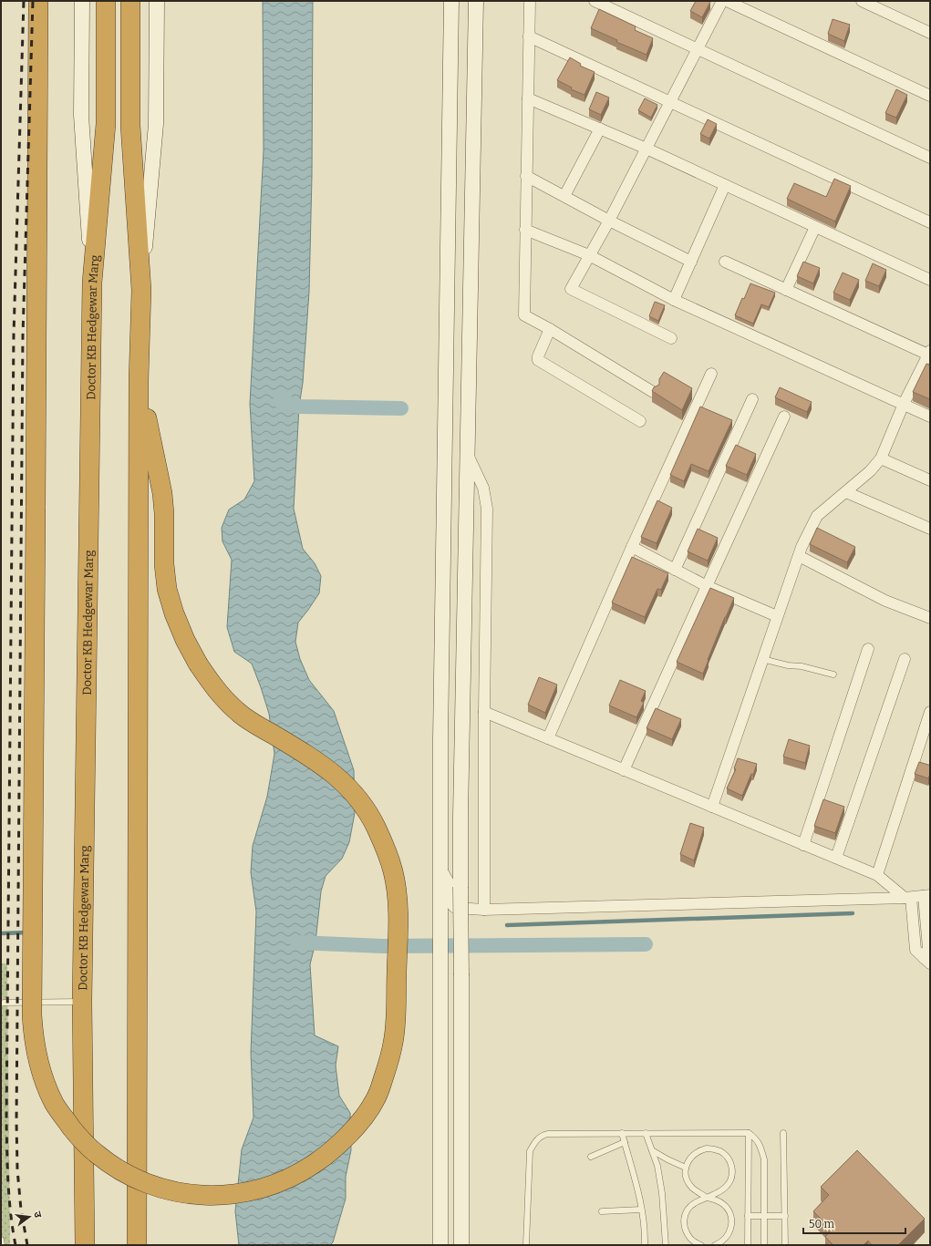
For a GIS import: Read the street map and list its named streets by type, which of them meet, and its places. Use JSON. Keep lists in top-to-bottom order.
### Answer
{
  "streets": {
    "highway": ["Doctor KB Hedgewar Marg"]
  },
  "scale_bar": "50 m",
  "north": "right"
}
